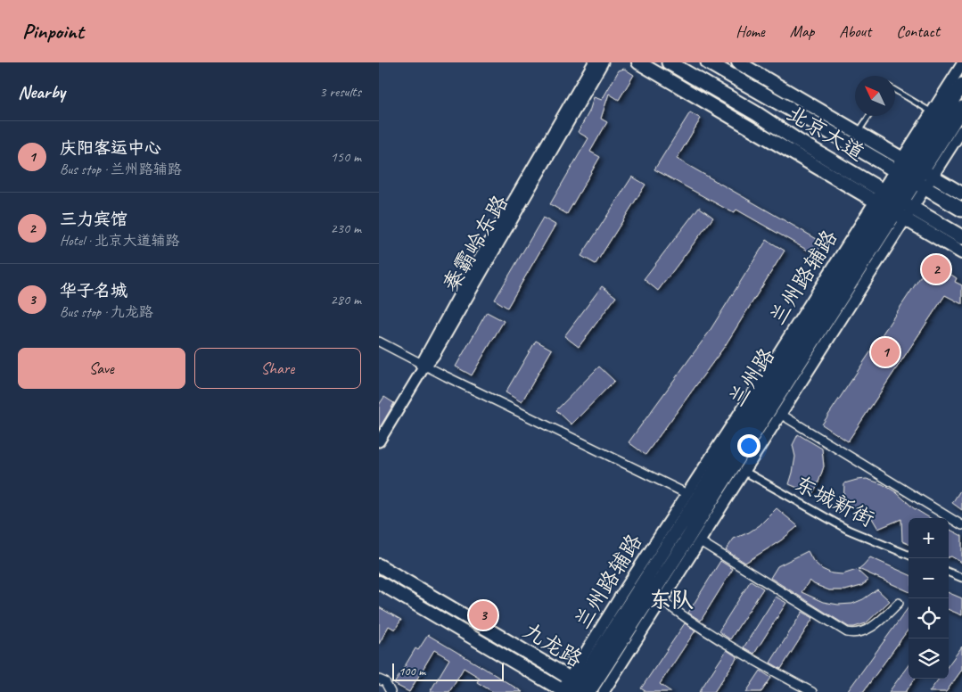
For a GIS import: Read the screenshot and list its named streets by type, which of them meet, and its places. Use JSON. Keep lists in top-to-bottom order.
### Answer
{
  "streets": {
    "main road": ["北京大道", "兰州路", "九龙路"],
    "street": ["秦霸岭东路", "兰州路辅路", "东城新街"]
  },
  "crossings": [
    ["北京大道", "兰州路辅路"],
    ["北京大道", "兰州路"],
    ["兰州路辅路", "兰州路"],
    ["兰州路辅路", "东城新街"],
    ["兰州路辅路", "九龙路"],
    ["兰州路", "九龙路"]
  ],
  "districts": ["东队"],
  "scale_bar": "100 m",
  "north": "top left",
  "page": {
    "header": "Pinpoint",
    "nav": [
      "Home",
      "Map",
      "About",
      "Contact"
    ],
    "heading": ["Nearby", "3 results"],
    "list": [
      {
        "mark": "1",
        "name": "庆阳客运中心",
        "note": "Bus stop · 兰州路辅路",
        "value": "150 m"
      },
      {
        "mark": "2",
        "name": "三力宾馆",
        "note": "Hotel · 北京大道辅路",
        "value": "230 m"
      },
      {
        "mark": "3",
        "name": "华子名城",
        "note": "Bus stop · 九龙路",
        "value": "280 m"
      }
    ],
    "pins": ["2", "1", "3"],
    "buttons": ["Save", "Share"],
    "map_buttons": ["+", "−"],
    "scale": "100 m"
  }
}
